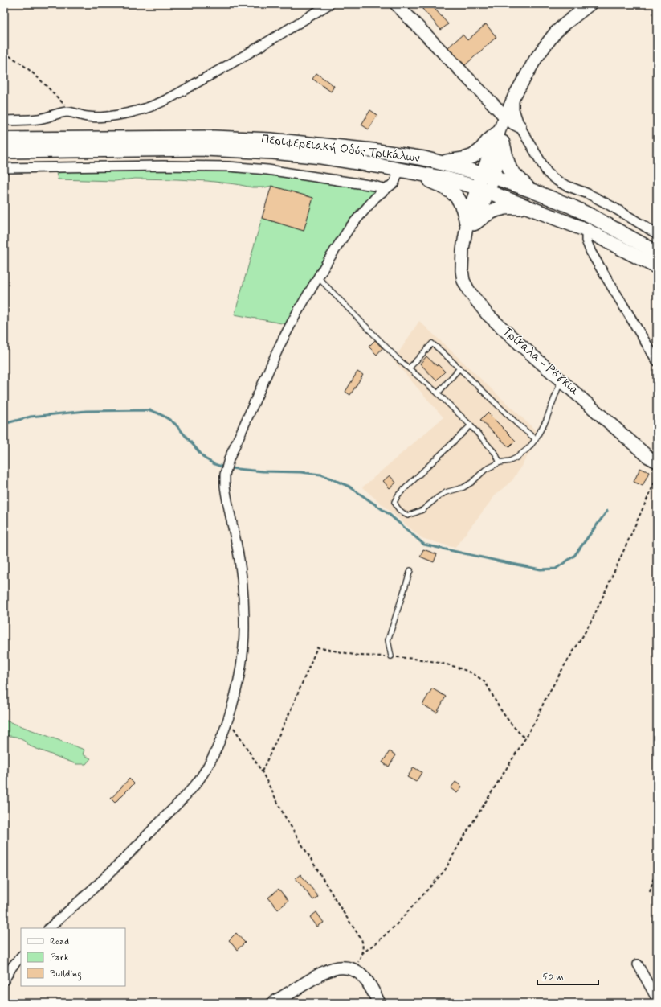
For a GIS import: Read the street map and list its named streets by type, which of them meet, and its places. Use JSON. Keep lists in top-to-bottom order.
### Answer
{
  "streets": {
    "main road": ["Περιφερειακή Οδός Τρικάλων"],
    "street": ["Τρίκαλα - Ρόγκια"]
  },
  "crossings": [
    ["Περιφερειακή Οδός Τρικάλων", "Τρίκαλα - Ρόγκια"]
  ],
  "legend": ["Road", "Park", "Building"],
  "scale_bar": "50 m"
}
